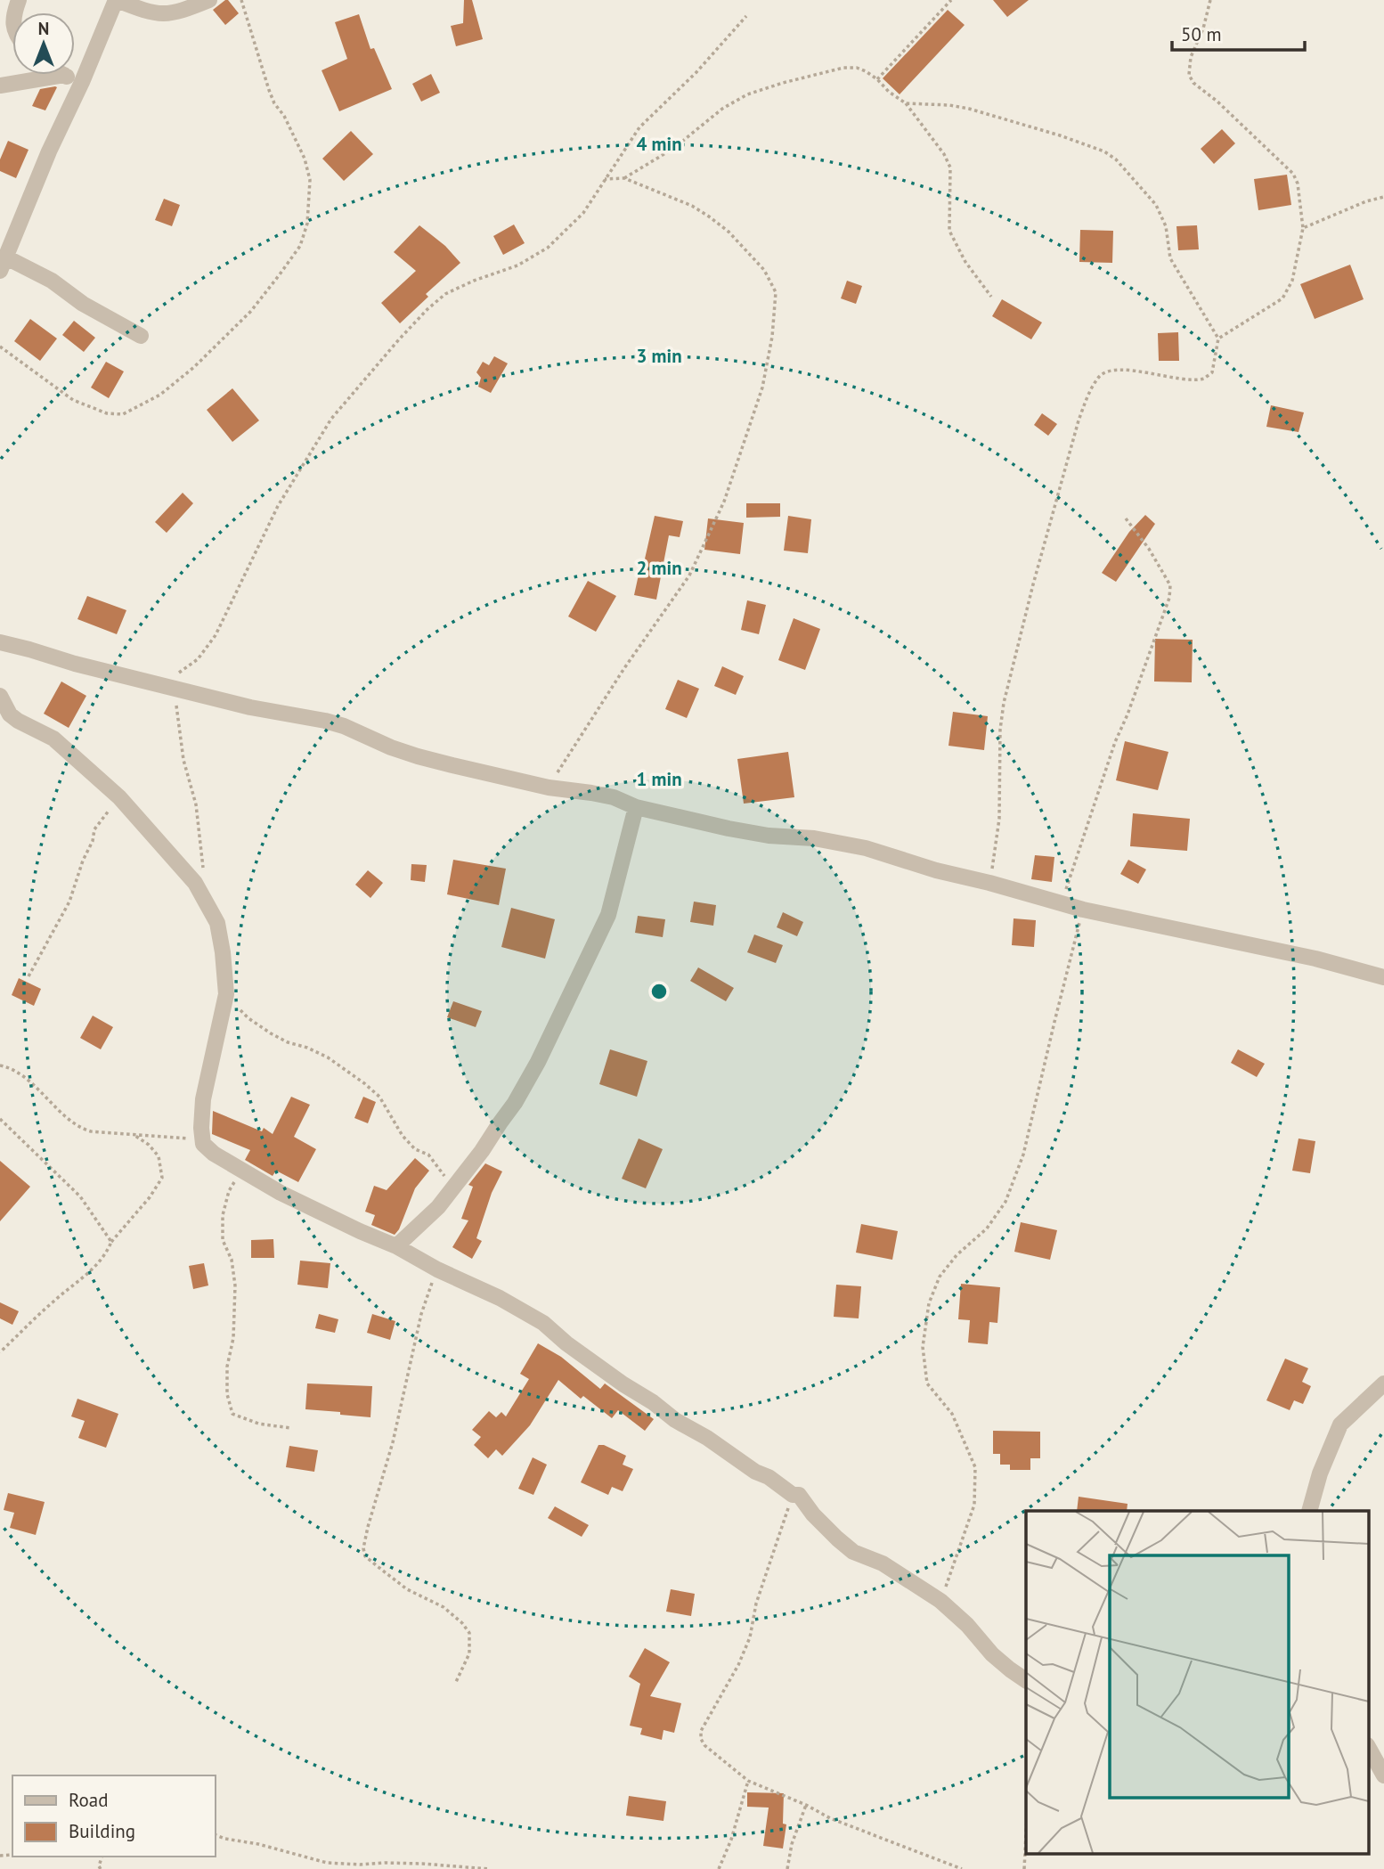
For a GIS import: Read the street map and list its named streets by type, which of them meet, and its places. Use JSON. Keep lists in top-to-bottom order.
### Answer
{
  "legend": ["Road", "Building"],
  "scale_bar": "50 m",
  "north": "top",
  "rings": [
    "4 min",
    "3 min",
    "2 min",
    "1 min"
  ]
}
